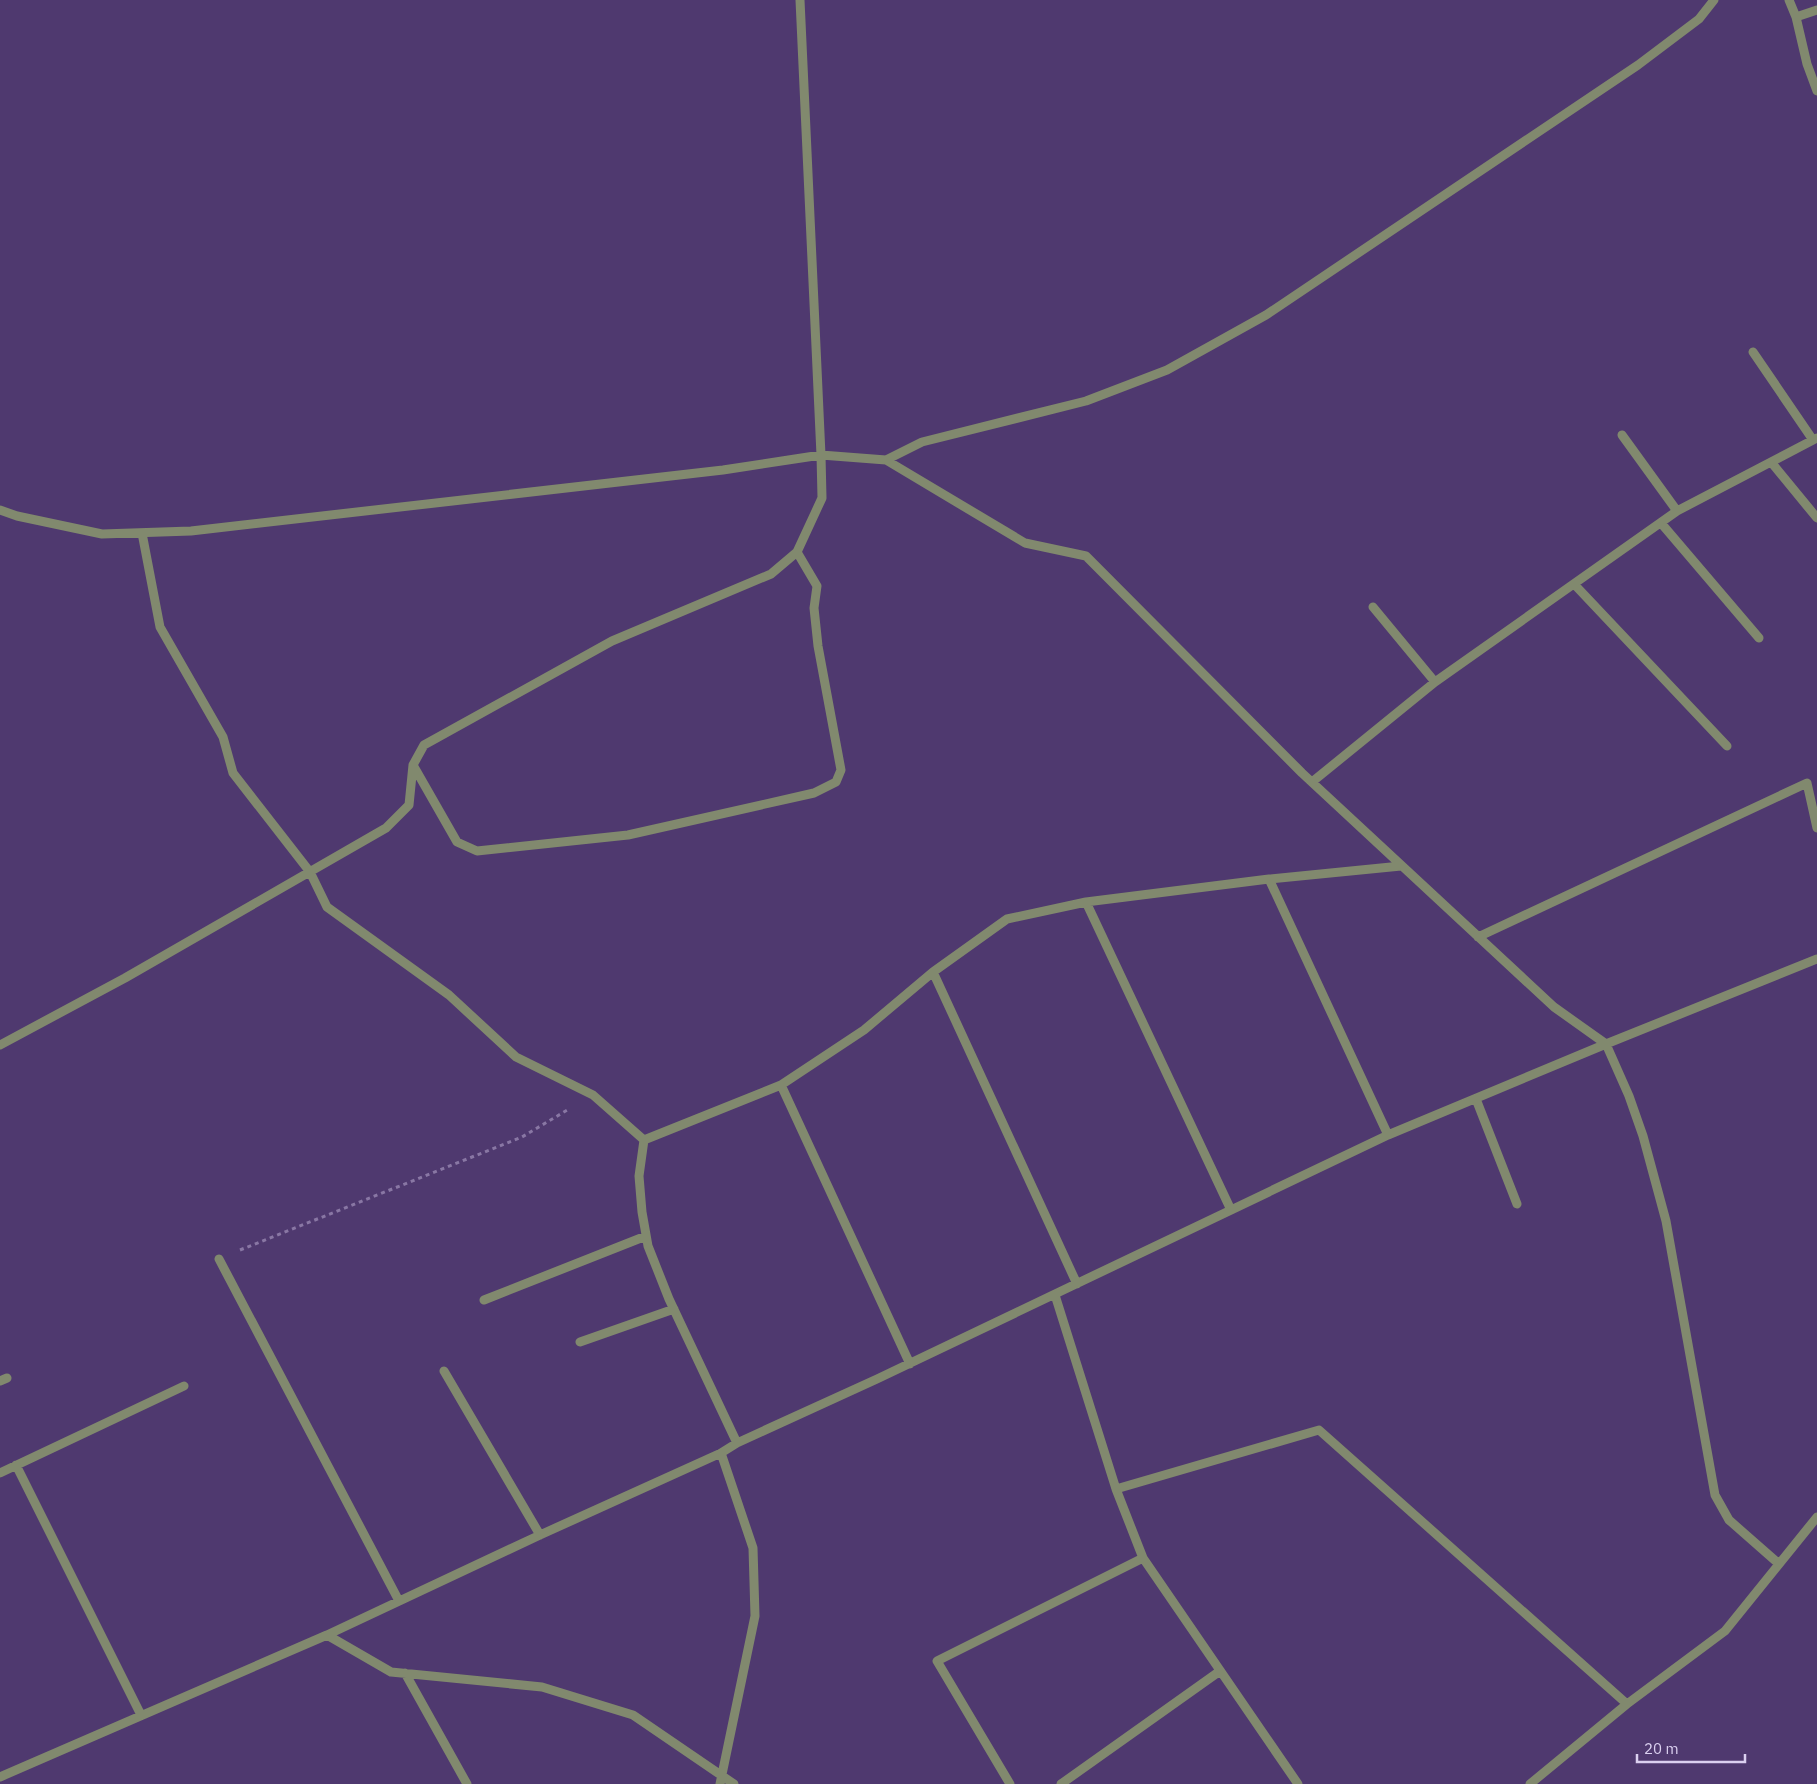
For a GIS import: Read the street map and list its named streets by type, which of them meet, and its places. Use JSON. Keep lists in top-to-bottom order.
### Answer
{
  "scale_bar": "20 m"
}
